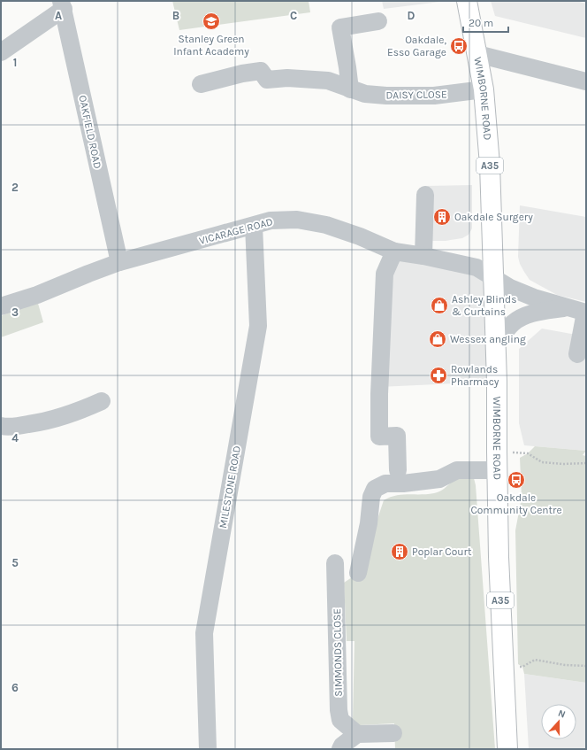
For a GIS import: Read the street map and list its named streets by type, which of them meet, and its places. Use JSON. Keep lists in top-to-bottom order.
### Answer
{
  "streets": {
    "highway": ["WIMBORNE ROAD", "A35"],
    "street": [
      "DAISY CLOSE",
      "OAKFIELD ROAD",
      "VICARAGE ROAD",
      "MILESTONE ROAD",
      "SIMMONDS CLOSE"
    ]
  },
  "crossings": [
    ["DAISY CLOSE", "WIMBORNE ROAD"],
    ["WIMBORNE ROAD", "VICARAGE ROAD"],
    ["OAKFIELD ROAD", "VICARAGE ROAD"],
    ["VICARAGE ROAD", "MILESTONE ROAD"]
  ],
  "places": {
    "school or university": ["Stanley Green Infant Academy"],
    "bus stop": ["Oakdale, Esso Garage", "Oakdale Community Centre"],
    "building": ["Oakdale Surgery", "Poplar Court"],
    "shop": ["Ashley Blinds & Curtains", "Wessex angling"],
    "pharmacy": ["Rowlands Pharmacy"]
  },
  "scale_bar": "20 m",
  "north": "top",
  "grid": {
    "columns": [
      "A",
      "B",
      "C",
      "D"
    ],
    "rows": [
      "1",
      "2",
      "3",
      "4",
      "5",
      "6"
    ]
  }
}
